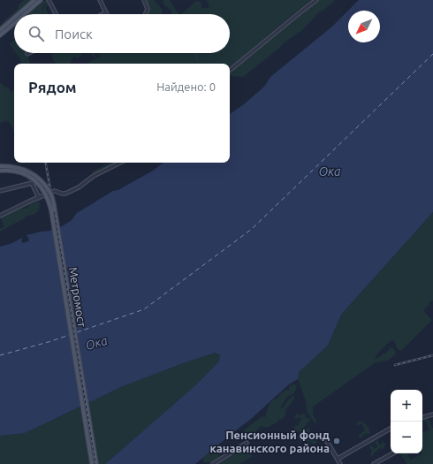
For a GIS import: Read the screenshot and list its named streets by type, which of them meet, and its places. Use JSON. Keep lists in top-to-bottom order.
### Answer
{
  "streets": {
    "main road": ["Метромост"]
  },
  "water": ["Ока"],
  "places": ["Пенсионный фонд канавинского района"],
  "north": "bottom left",
  "page": {
    "search": "Поиск",
    "heading": ["Рядом", "Найдено: 0"],
    "map_buttons": ["+", "−"]
  }
}
